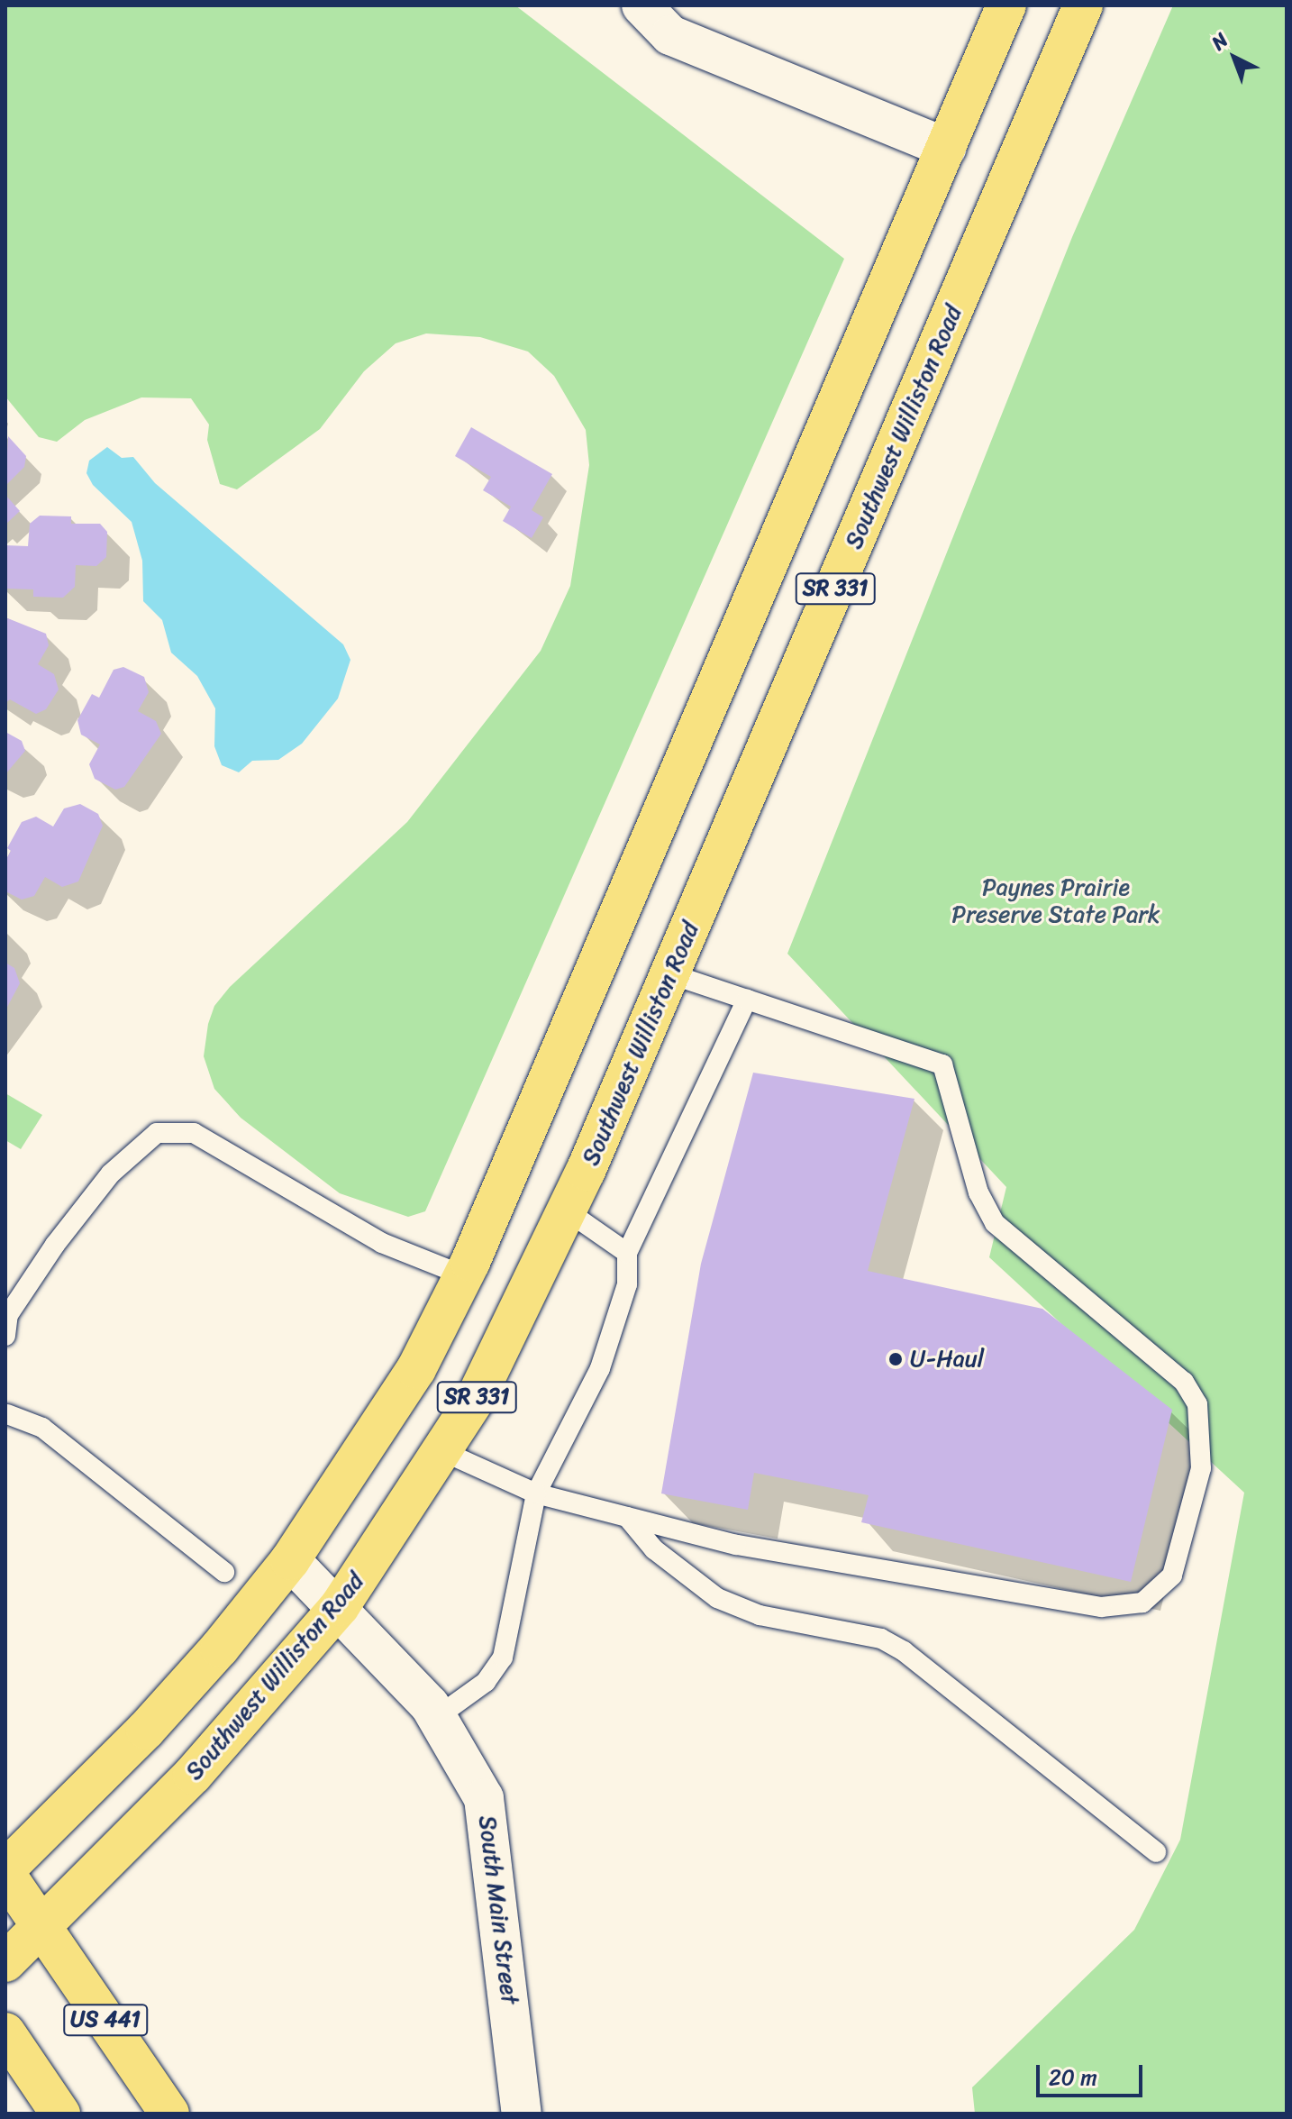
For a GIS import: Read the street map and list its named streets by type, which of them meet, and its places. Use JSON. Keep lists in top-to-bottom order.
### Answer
{
  "streets": {
    "main road": ["Southwest Williston Road", "SR 331", "US 441"],
    "street": ["South Main Street"]
  },
  "crossings": [
    ["Southwest Williston Road", "South Main Street"],
    ["Southwest Williston Road", "US 441"],
    ["SR 331", "South Main Street"],
    ["SR 331", "US 441"]
  ],
  "parks": ["Paynes Prairie Preserve State Park"],
  "places": ["U-Haul"],
  "scale_bar": "20 m",
  "north": "top left"
}
